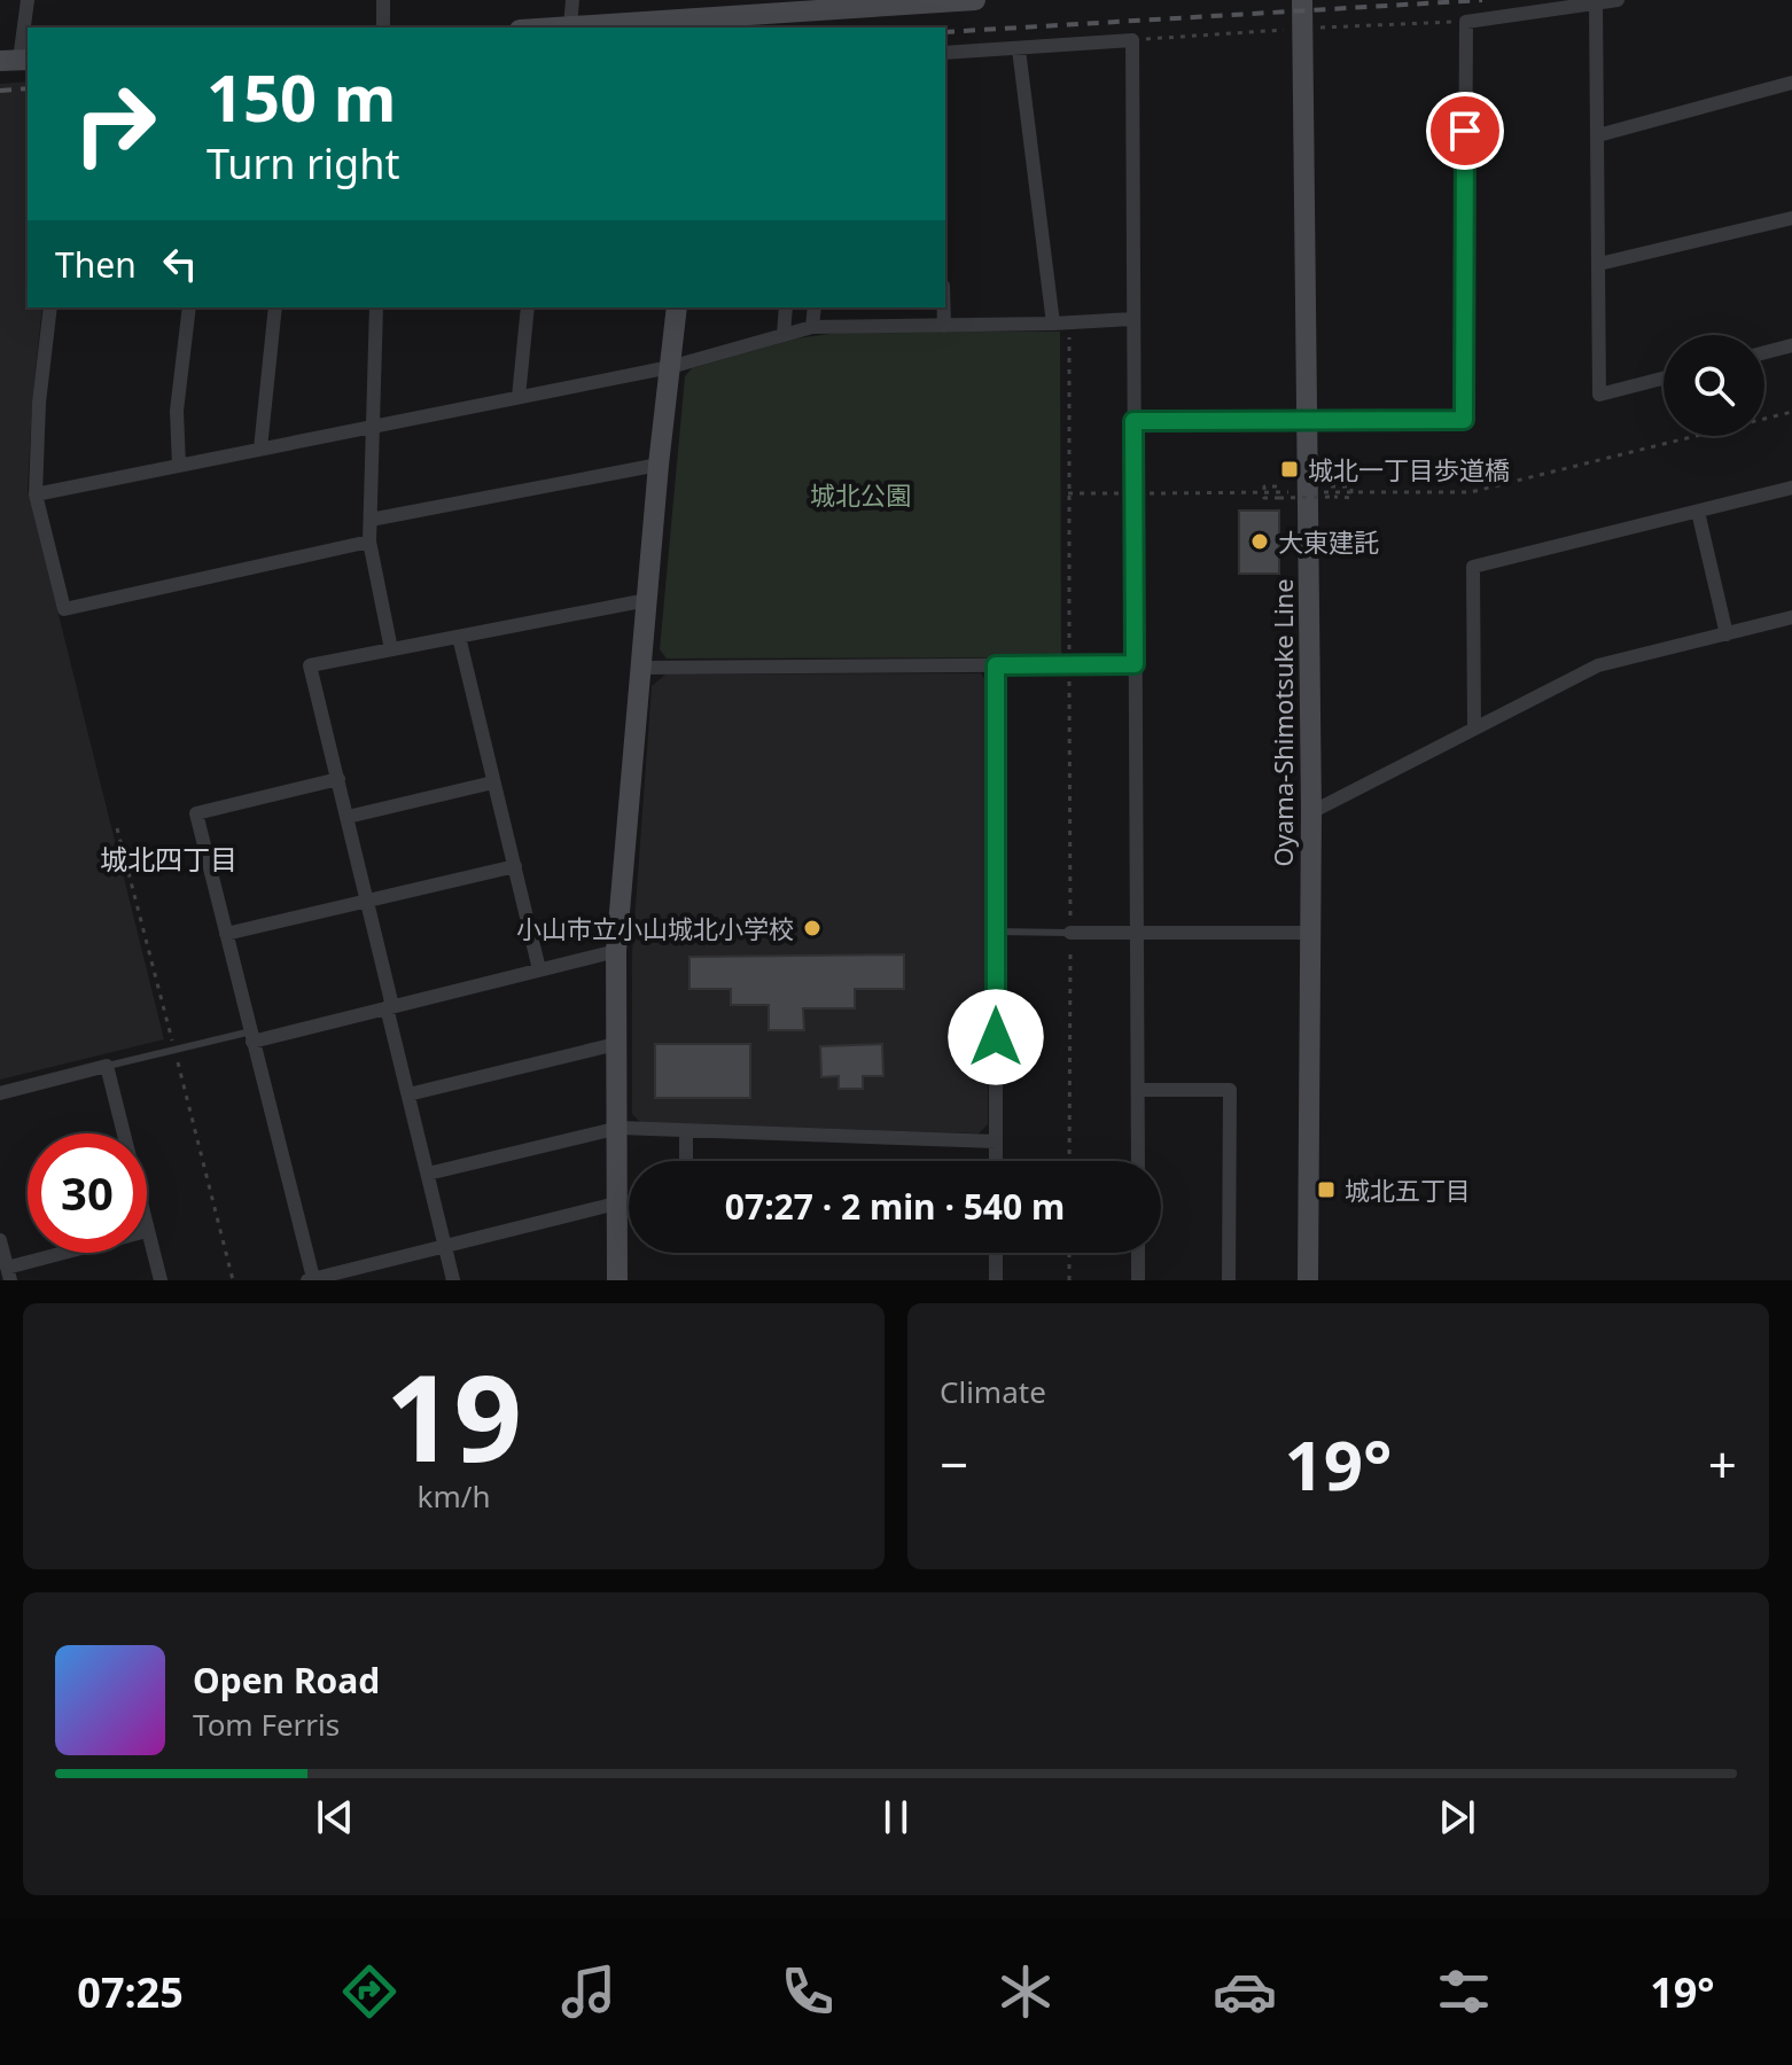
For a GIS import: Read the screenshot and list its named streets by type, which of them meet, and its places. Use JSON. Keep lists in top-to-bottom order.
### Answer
{
  "streets": {
    "street": ["Oyama-Shimotsuke Line"]
  },
  "districts": ["城北四丁目"],
  "parks": ["城北公園"],
  "places": {
    "transit": ["城北一丁目歩道橋", "城北五丁目"],
    "other": ["大東建託", "小山市立小山城北小学校"]
  },
  "page": {
    "turn": ["150 m", "Turn right"],
    "then": "Then",
    "limit": "30",
    "trip": "07:27 · 2 min · 540 m",
    "tile": [
      ["19", "km/h"],
      "Climate"
    ],
    "heat": ["−", "19°", "+"],
    "song": ["Open Road", "Tom Ferris"],
    "tabs": ["07:25", "19°"]
  }
}
